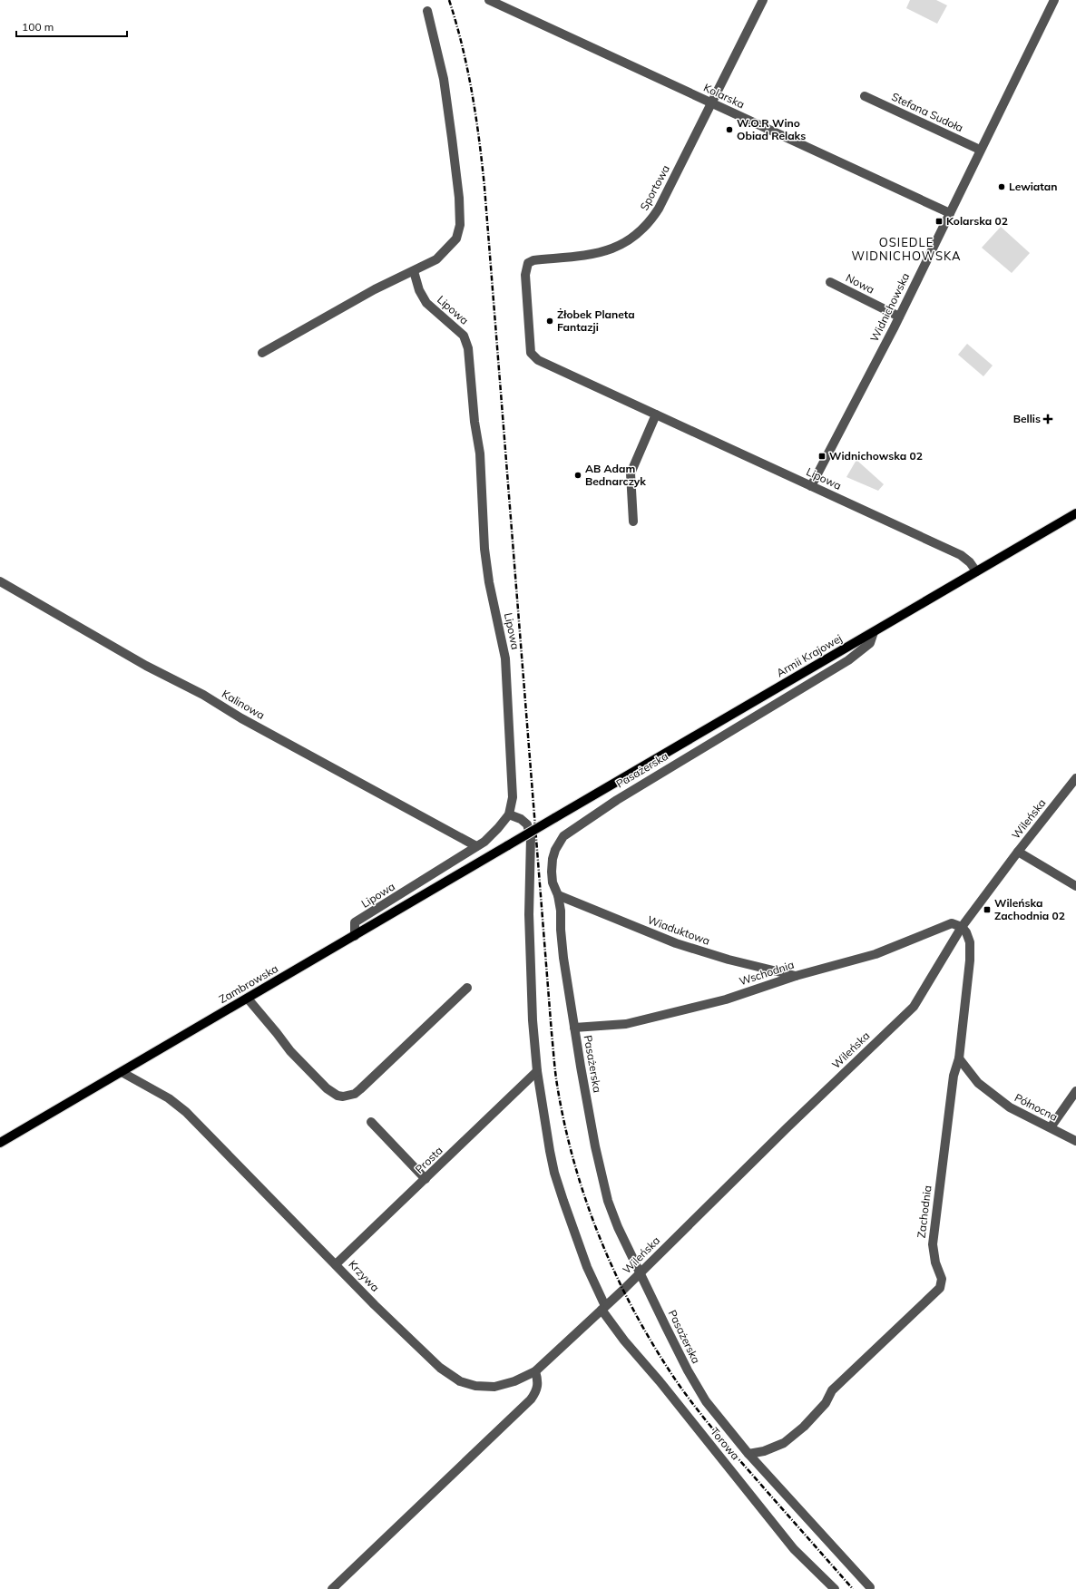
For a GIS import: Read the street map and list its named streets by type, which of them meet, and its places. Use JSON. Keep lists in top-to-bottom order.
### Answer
{
  "streets": {
    "main road": ["Armii Krajowej", "Zambrowska"],
    "street": [
      "Kolarska",
      "Stefana Sudoła",
      "Sportowa",
      "Nowa",
      "Widnichowska",
      "Lipowa",
      "Kalinowa",
      "Pasażerska",
      "Wileńska",
      "Wiaduktowa",
      "Wschodnia",
      "Północna",
      "Prosta",
      "Zachodnia",
      "Krzywa",
      "Torowa"
    ]
  },
  "crossings": [
    ["Kolarska", "Sportowa"],
    ["Kolarska", "Widnichowska"],
    ["Stefana Sudoła", "Widnichowska"],
    ["Sportowa", "Lipowa"],
    ["Nowa", "Widnichowska"],
    ["Widnichowska", "Lipowa"],
    ["Lipowa", "Armii Krajowej"],
    ["Lipowa", "Kalinowa"],
    ["Lipowa", "Zambrowska"],
    ["Lipowa", "Torowa"],
    ["Armii Krajowej", "Pasażerska"],
    ["Armii Krajowej", "Zambrowska"],
    ["Pasażerska", "Wileńska"],
    ["Pasażerska", "Wiaduktowa"],
    ["Pasażerska", "Wschodnia"],
    ["Pasażerska", "Zachodnia"],
    ["Wileńska", "Wschodnia"],
    ["Wileńska", "Zachodnia"],
    ["Wileńska", "Krzywa"],
    ["Wileńska", "Torowa"],
    ["Wiaduktowa", "Wschodnia"],
    ["Wschodnia", "Zachodnia"],
    ["Zambrowska", "Krzywa"],
    ["Północna", "Zachodnia"],
    ["Prosta", "Krzywa"],
    ["Prosta", "Torowa"],
    ["Krzywa", "Torowa"]
  ],
  "districts": ["OSIEDLE WIDNICHOWSKA"],
  "places": {
    "other": [
      "W.O.R Wino Obiad Relaks",
      "Lewiatan",
      "Żłobek Planeta Fantazji",
      "AB Adam Bednarczyk"
    ],
    "transit": ["Kolarska 02", "Widnichowska 02", "Wileńska Zachodnia 02"],
    "health": ["Bellis"]
  },
  "scale_bar": "100 m"
}
